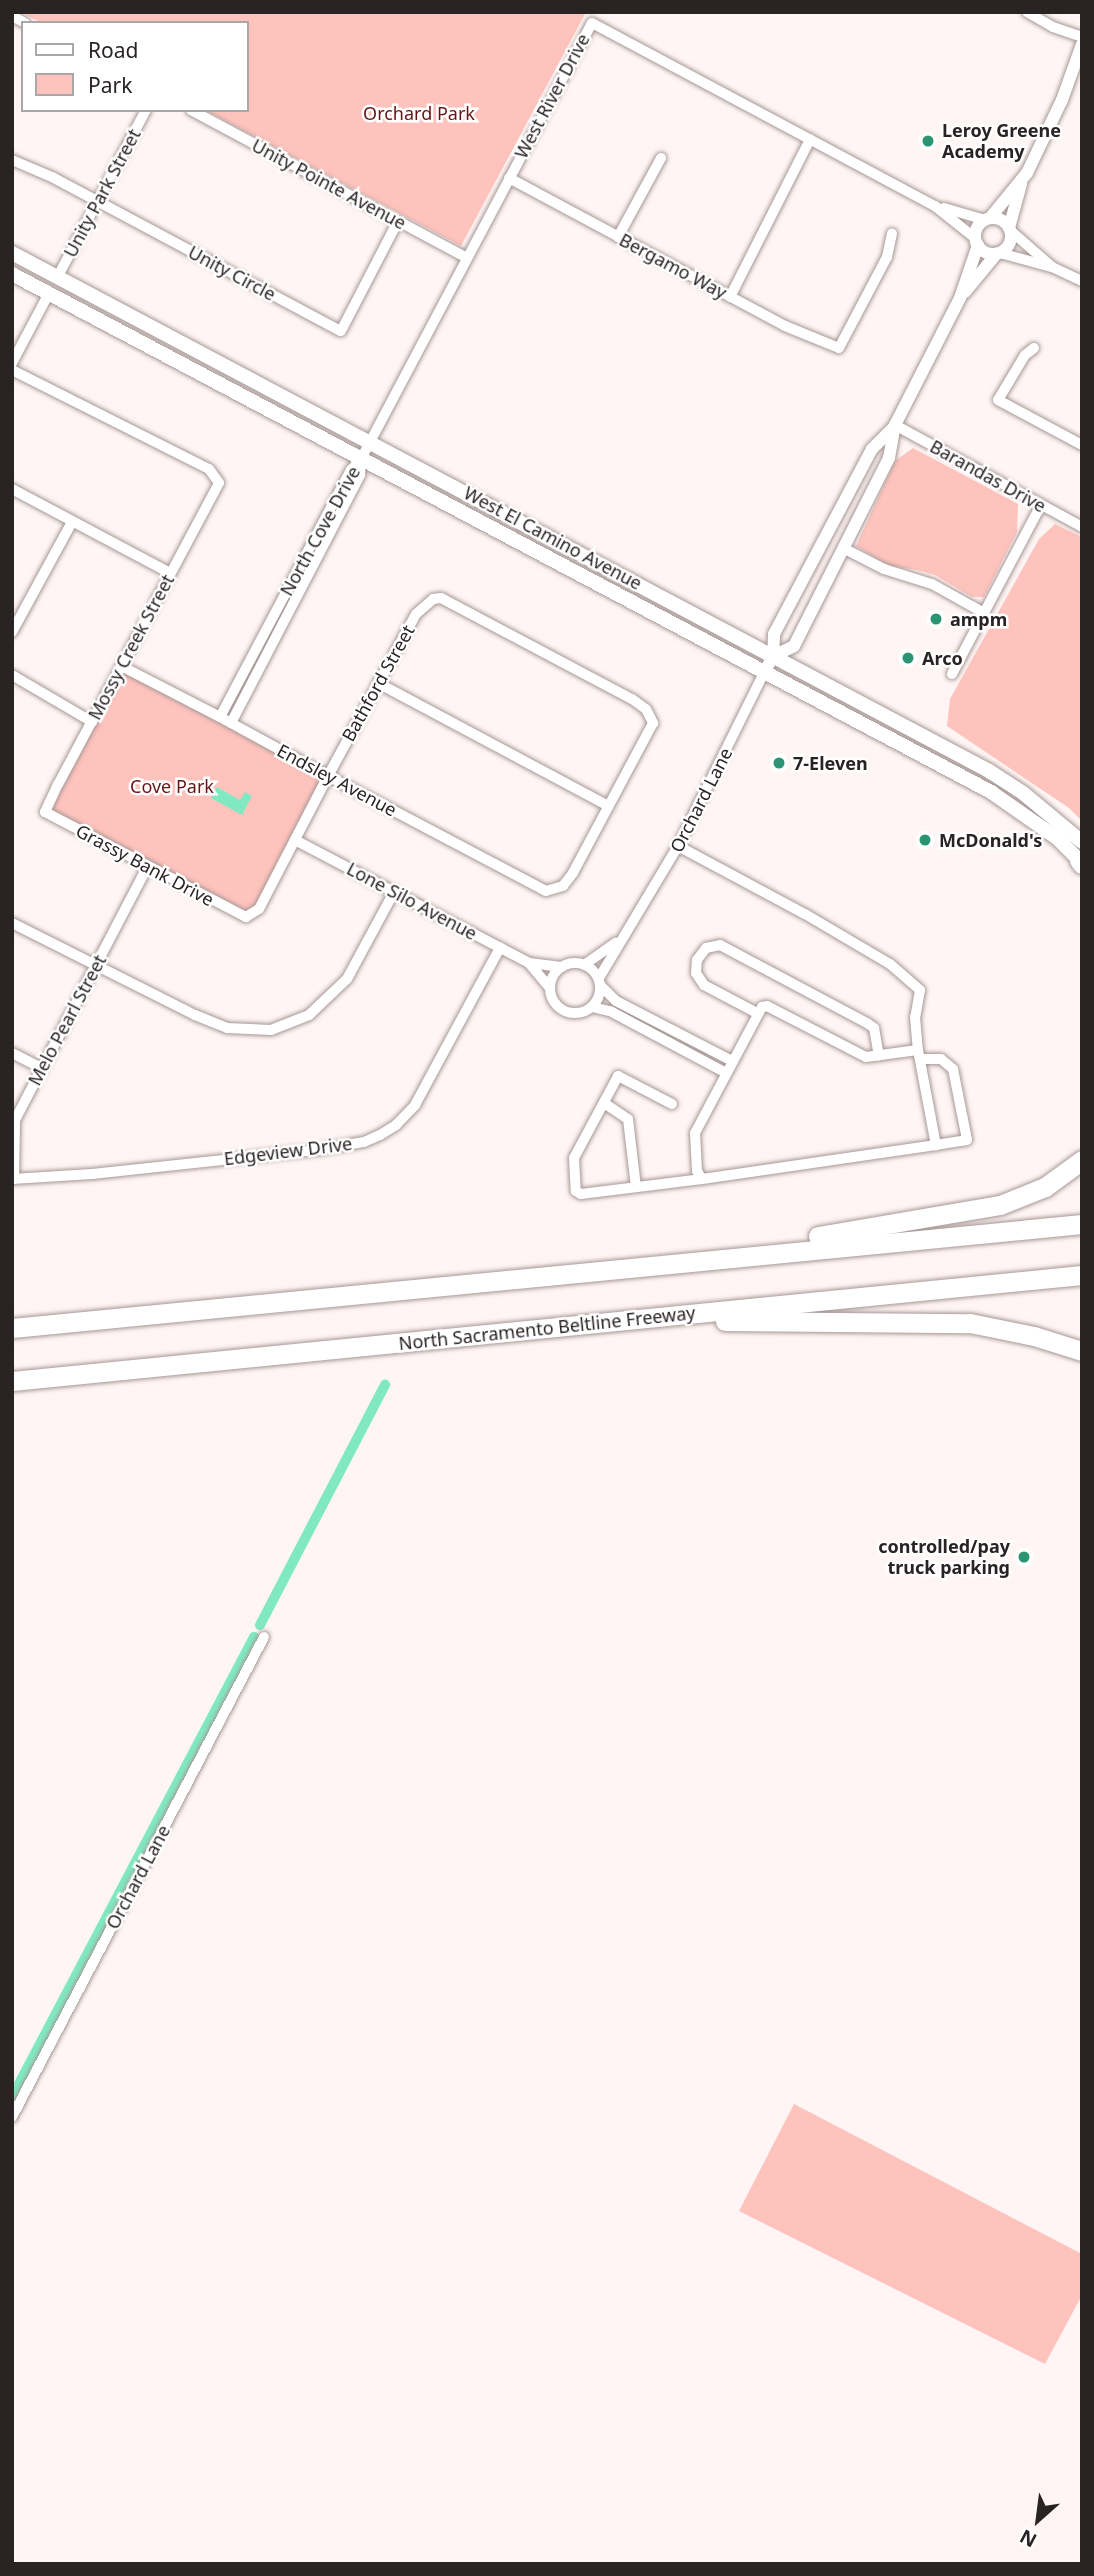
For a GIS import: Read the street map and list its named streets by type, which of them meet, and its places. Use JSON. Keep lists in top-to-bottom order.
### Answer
{
  "streets": {
    "highway": ["North Sacramento Beltline Freeway"],
    "main road": ["West El Camino Avenue"],
    "street": [
      "West River Drive",
      "Unity Pointe Avenue",
      "Unity Park Street",
      "Bergamo Way",
      "Unity Circle",
      "Barandas Drive",
      "North Cove Drive",
      "Mossy Creek Street",
      "Bathford Street",
      "Endsley Avenue",
      "Orchard Lane",
      "Grassy Bank Drive",
      "Lone Silo Avenue",
      "Melo Pearl Street",
      "Edgeview Drive"
    ]
  },
  "crossings": [
    ["West River Drive", "Unity Pointe Avenue"],
    ["West River Drive", "Bergamo Way"],
    ["West River Drive", "North Cove Drive"],
    ["West River Drive", "West El Camino Avenue"],
    ["West River Drive", "Orchard Lane"],
    ["Unity Pointe Avenue", "Unity Circle"],
    ["Unity Park Street", "Unity Circle"],
    ["Unity Park Street", "West El Camino Avenue"],
    ["Barandas Drive", "Orchard Lane"],
    ["North Cove Drive", "West El Camino Avenue"],
    ["North Cove Drive", "Endsley Avenue"],
    ["West El Camino Avenue", "Orchard Lane"],
    ["Mossy Creek Street", "Endsley Avenue"],
    ["Mossy Creek Street", "Grassy Bank Drive"],
    ["Bathford Street", "Endsley Avenue"],
    ["Bathford Street", "Grassy Bank Drive"],
    ["Bathford Street", "Lone Silo Avenue"],
    ["Orchard Lane", "Lone Silo Avenue"],
    ["Grassy Bank Drive", "Melo Pearl Street"],
    ["Lone Silo Avenue", "Edgeview Drive"],
    ["Melo Pearl Street", "Edgeview Drive"]
  ],
  "parks": ["Orchard Park", "Cove Park"],
  "places": [
    "Leroy Greene Academy",
    "ampm",
    "Arco",
    "7-Eleven",
    "McDonald's",
    "controlled/pay truck parking"
  ],
  "legend": ["Road", "Park"],
  "north": "bottom left"
}
